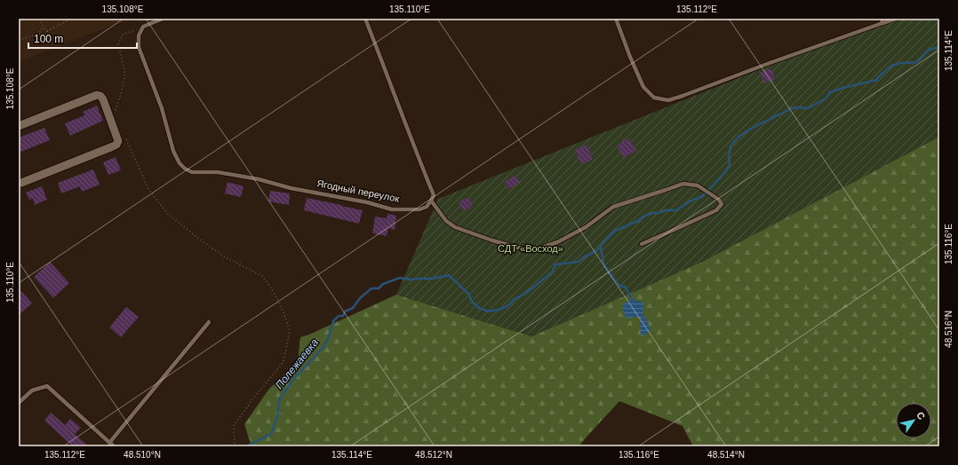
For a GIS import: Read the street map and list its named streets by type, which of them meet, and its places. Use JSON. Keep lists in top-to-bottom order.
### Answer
{
  "streets": {
    "lane": ["Ягодный переулок"]
  },
  "water": ["Полежаевка"],
  "parks": ["СДТ «Восход»"],
  "scale_bar": "100 m",
  "north": "top right",
  "coordinates": [
    "135.108°E",
    "135.110°E",
    "135.112°E",
    "135.114°E",
    "135.116°E",
    "48.516°N",
    "48.510°N",
    "48.512°N",
    "48.514°N"
  ]
}
